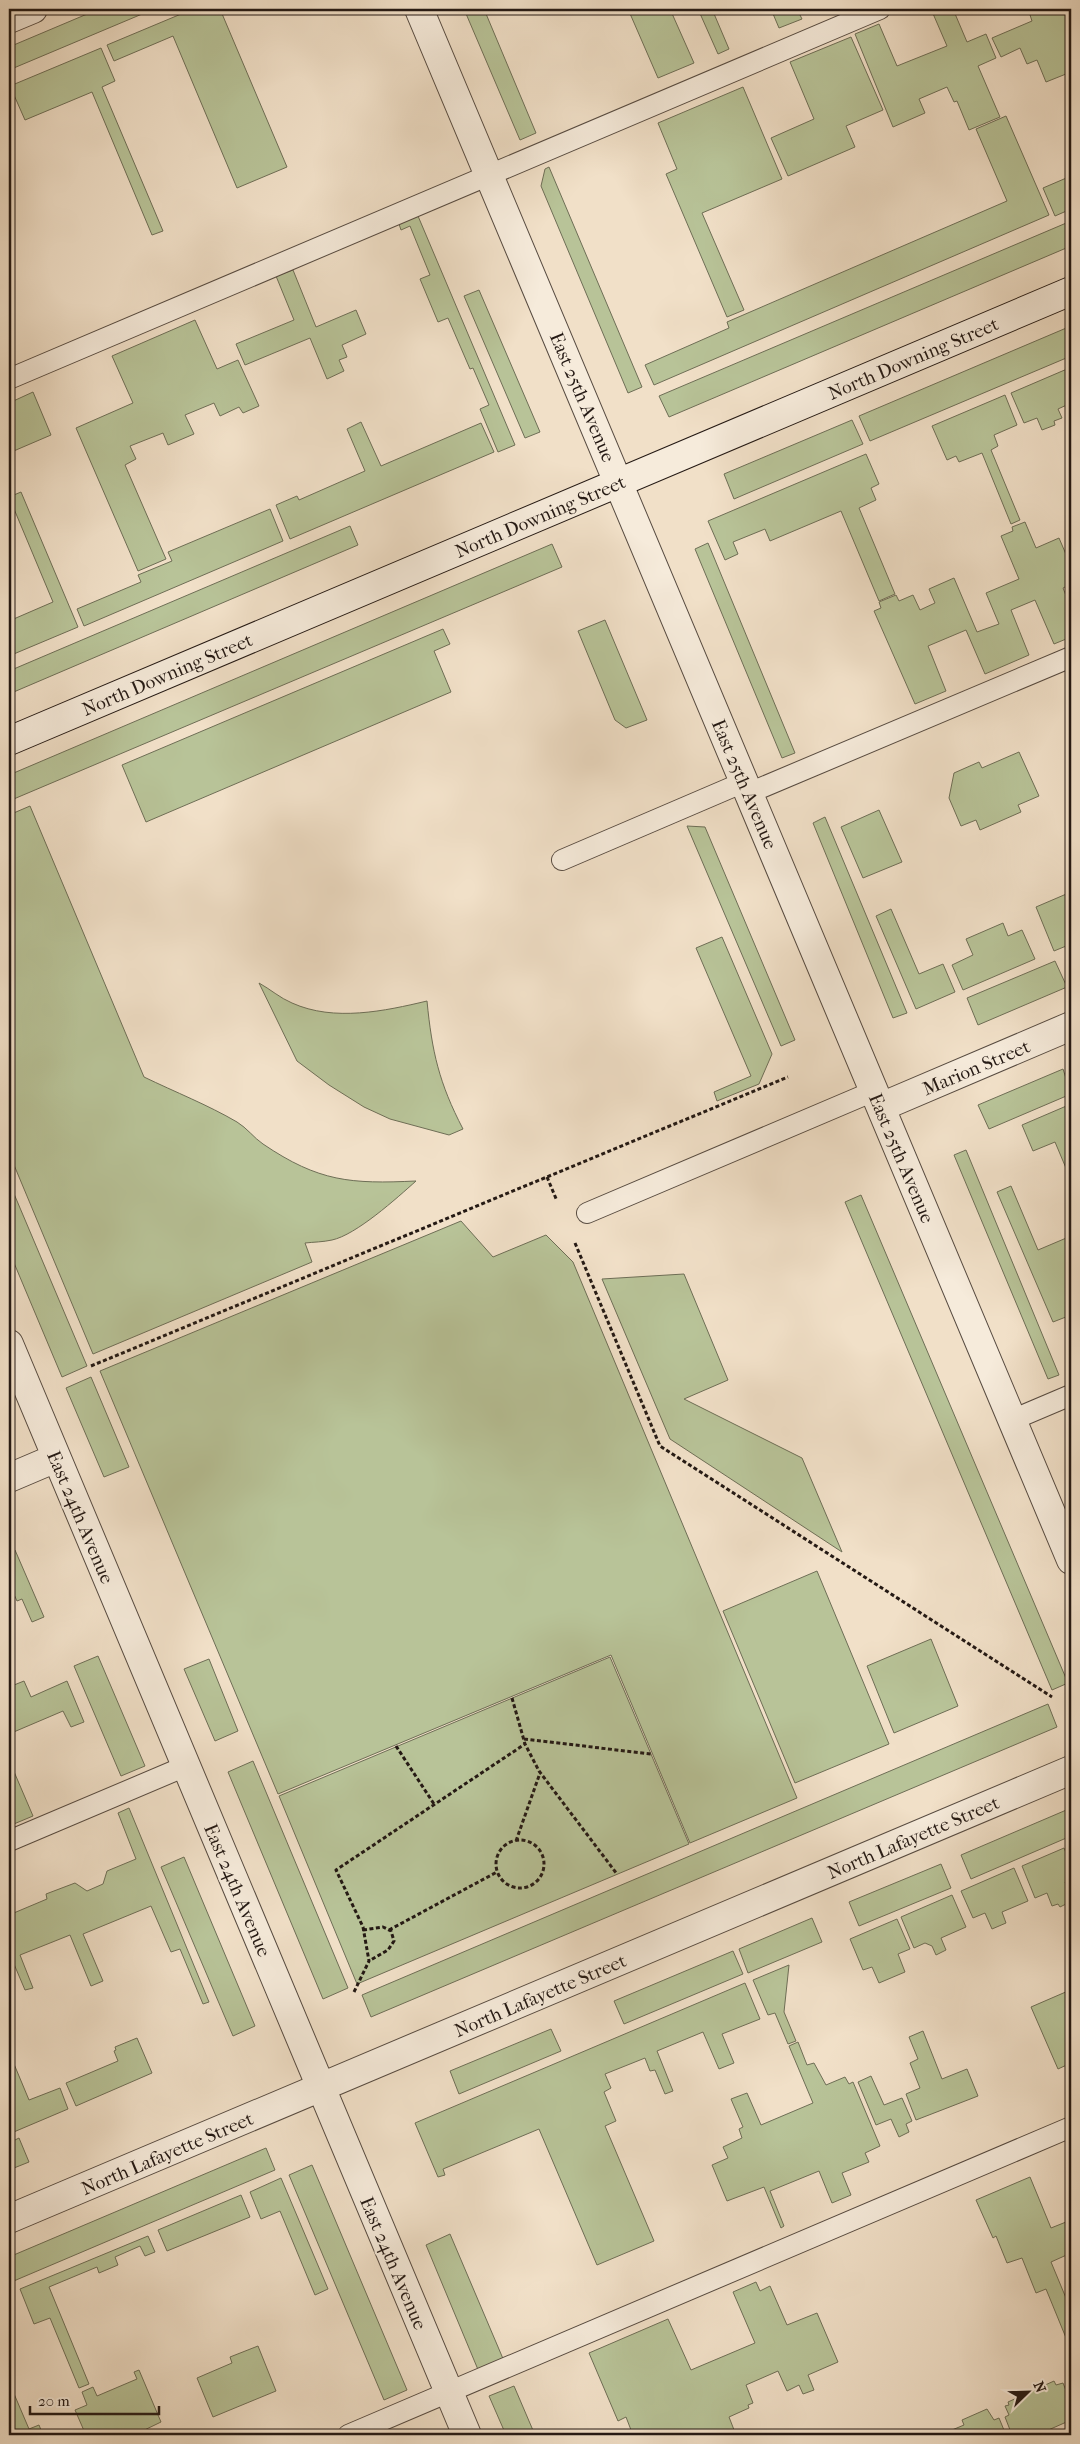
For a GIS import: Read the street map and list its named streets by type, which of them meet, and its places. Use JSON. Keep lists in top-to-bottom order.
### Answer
{
  "streets": {
    "street": [
      "North Downing Street",
      "East 25th Avenue",
      "Marion Street",
      "East 24th Avenue",
      "North Lafayette Street"
    ]
  },
  "crossings": [
    ["North Downing Street", "East 25th Avenue"],
    ["East 25th Avenue", "Marion Street"],
    ["East 24th Avenue", "North Lafayette Street"]
  ],
  "scale_bar": "20 m",
  "north": "top right"
}
